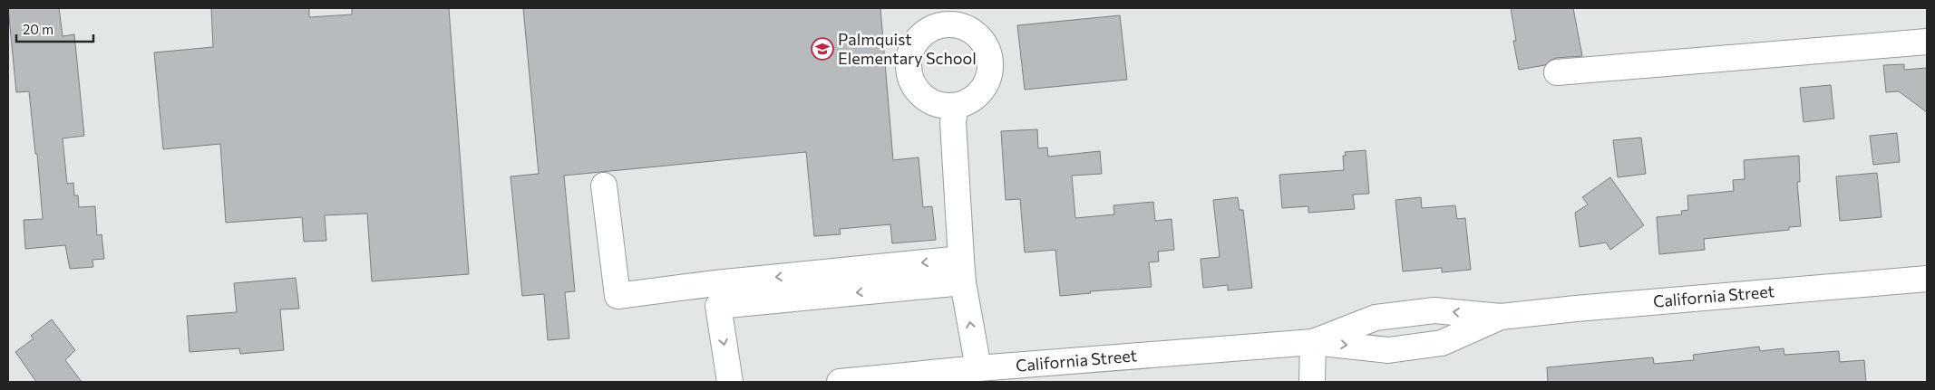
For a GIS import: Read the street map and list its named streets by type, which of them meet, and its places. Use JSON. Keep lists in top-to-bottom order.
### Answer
{
  "streets": {
    "main road": ["California Street"]
  },
  "places": {
    "school or university": ["Palmquist Elementary School"]
  },
  "scale_bar": "20 m"
}
